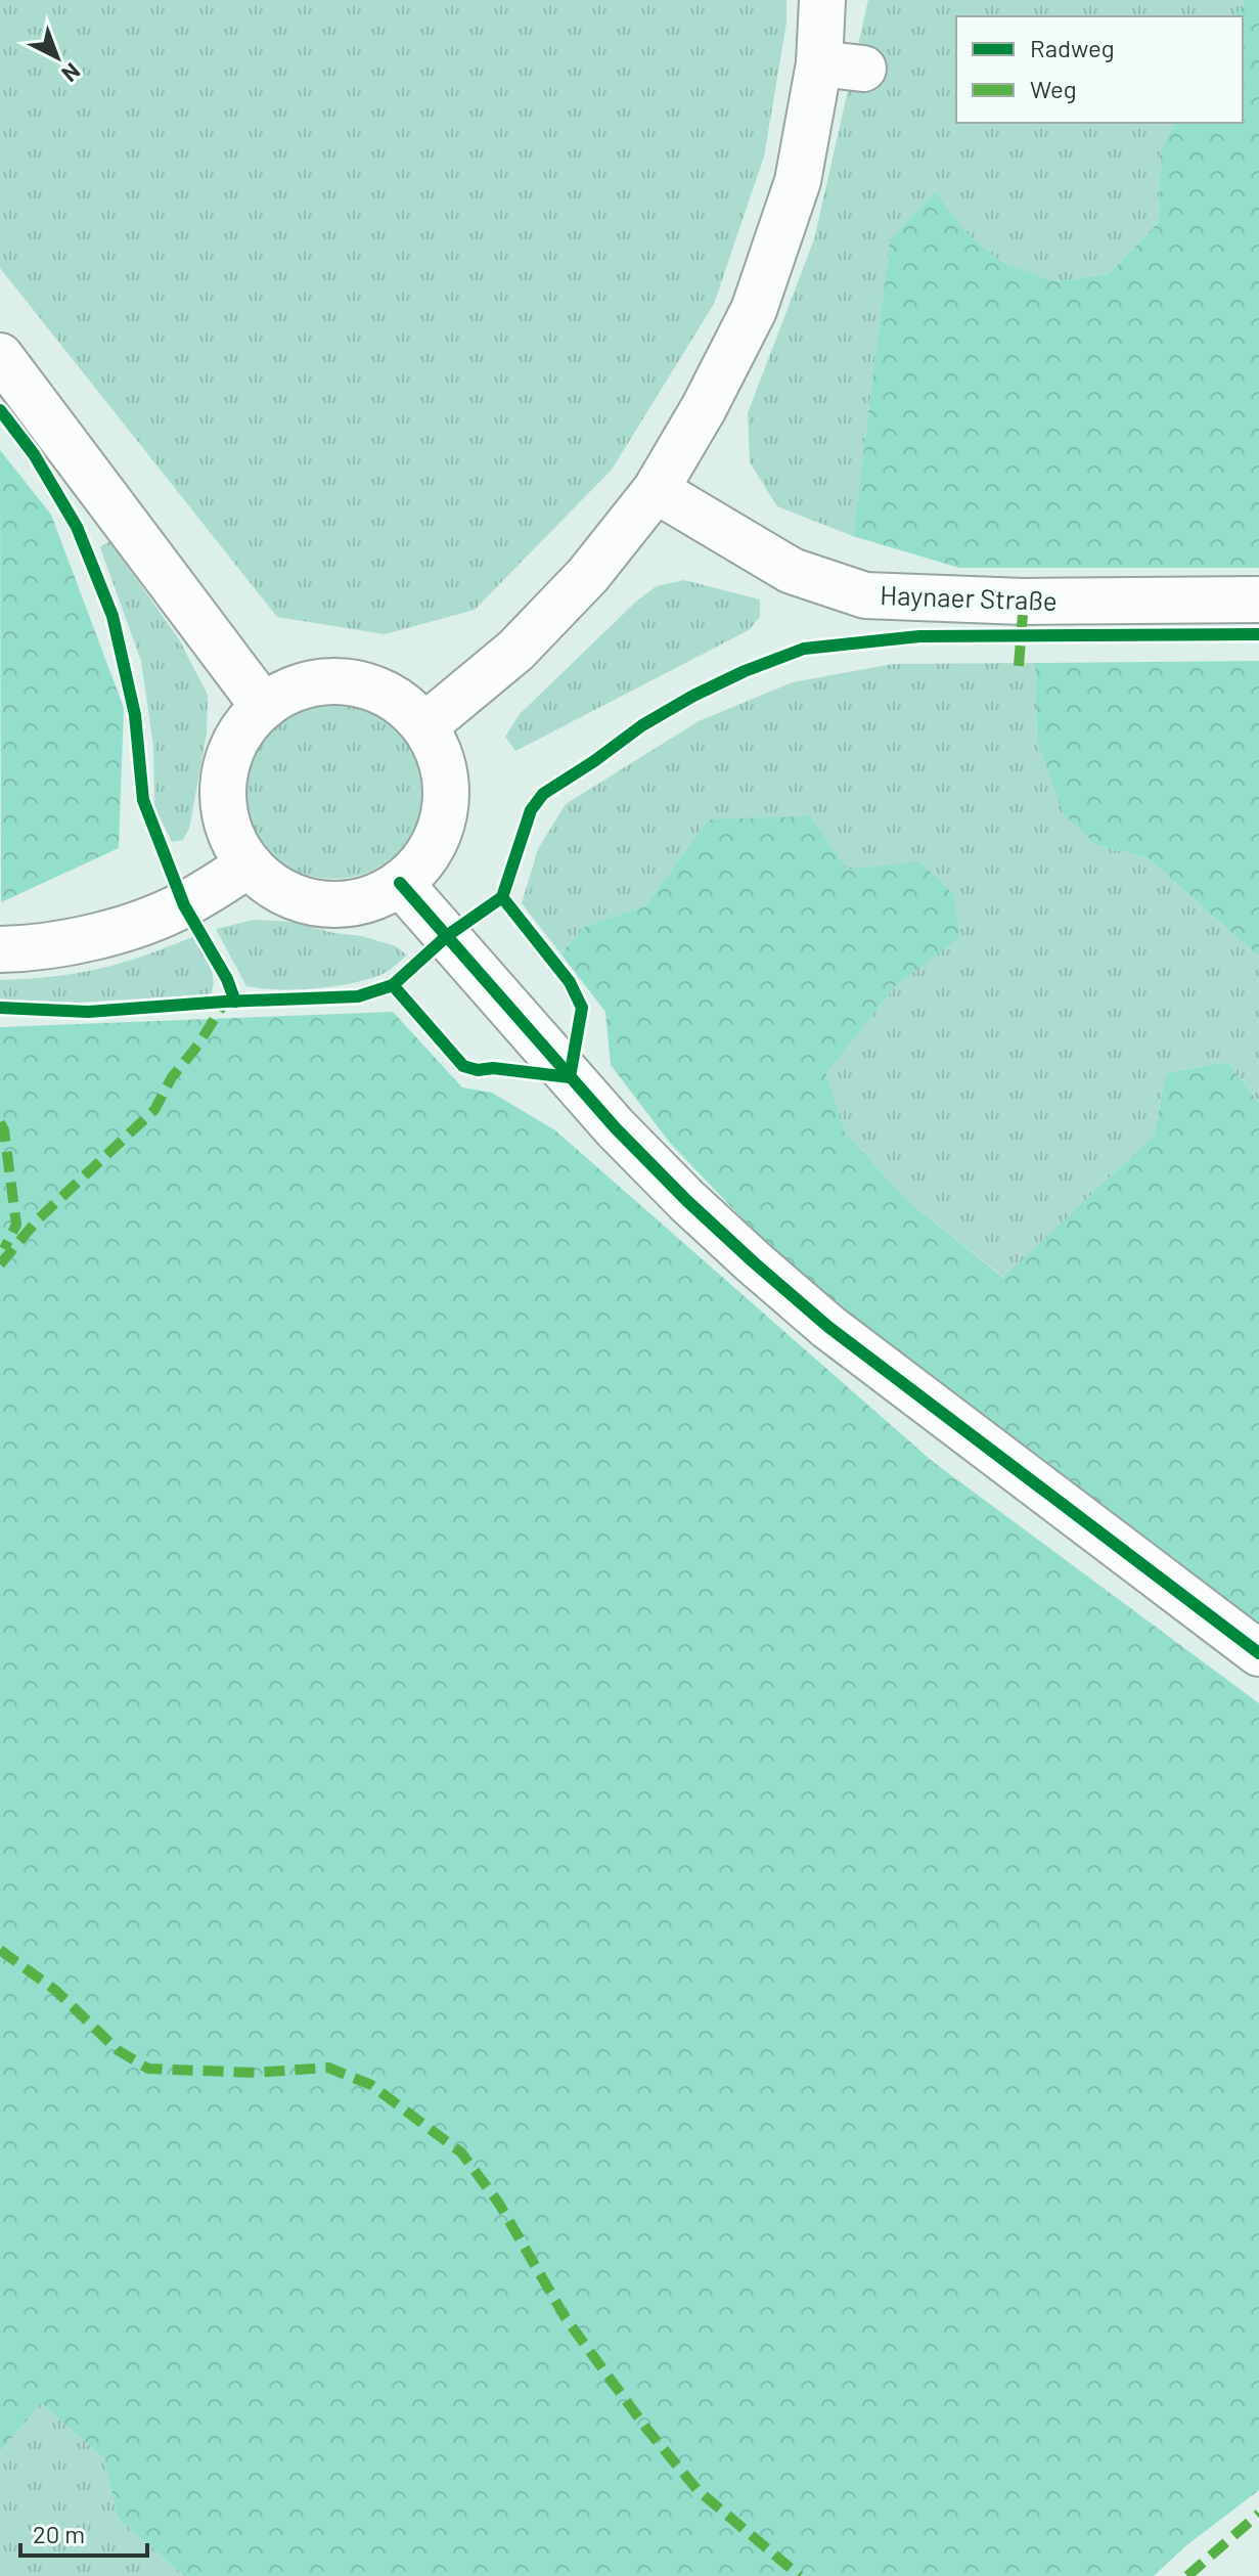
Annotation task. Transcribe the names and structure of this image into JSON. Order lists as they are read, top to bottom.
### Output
{
  "streets": {
    "street": ["Haynaer Straße"]
  },
  "legend": ["Radweg", "Weg"],
  "scale_bar": "20 m",
  "north": "bottom right"
}
